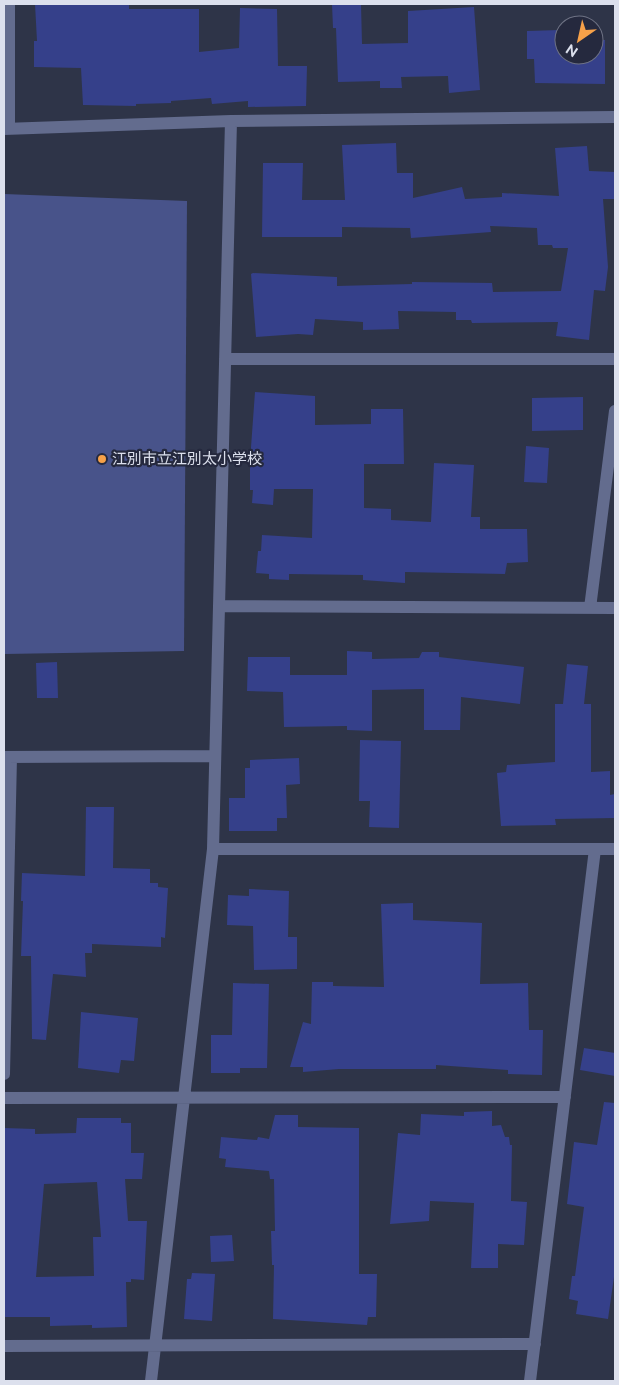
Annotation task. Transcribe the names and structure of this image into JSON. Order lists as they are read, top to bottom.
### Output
{
  "places": ["江別市立江別太小学校"],
  "north": "bottom left"
}
